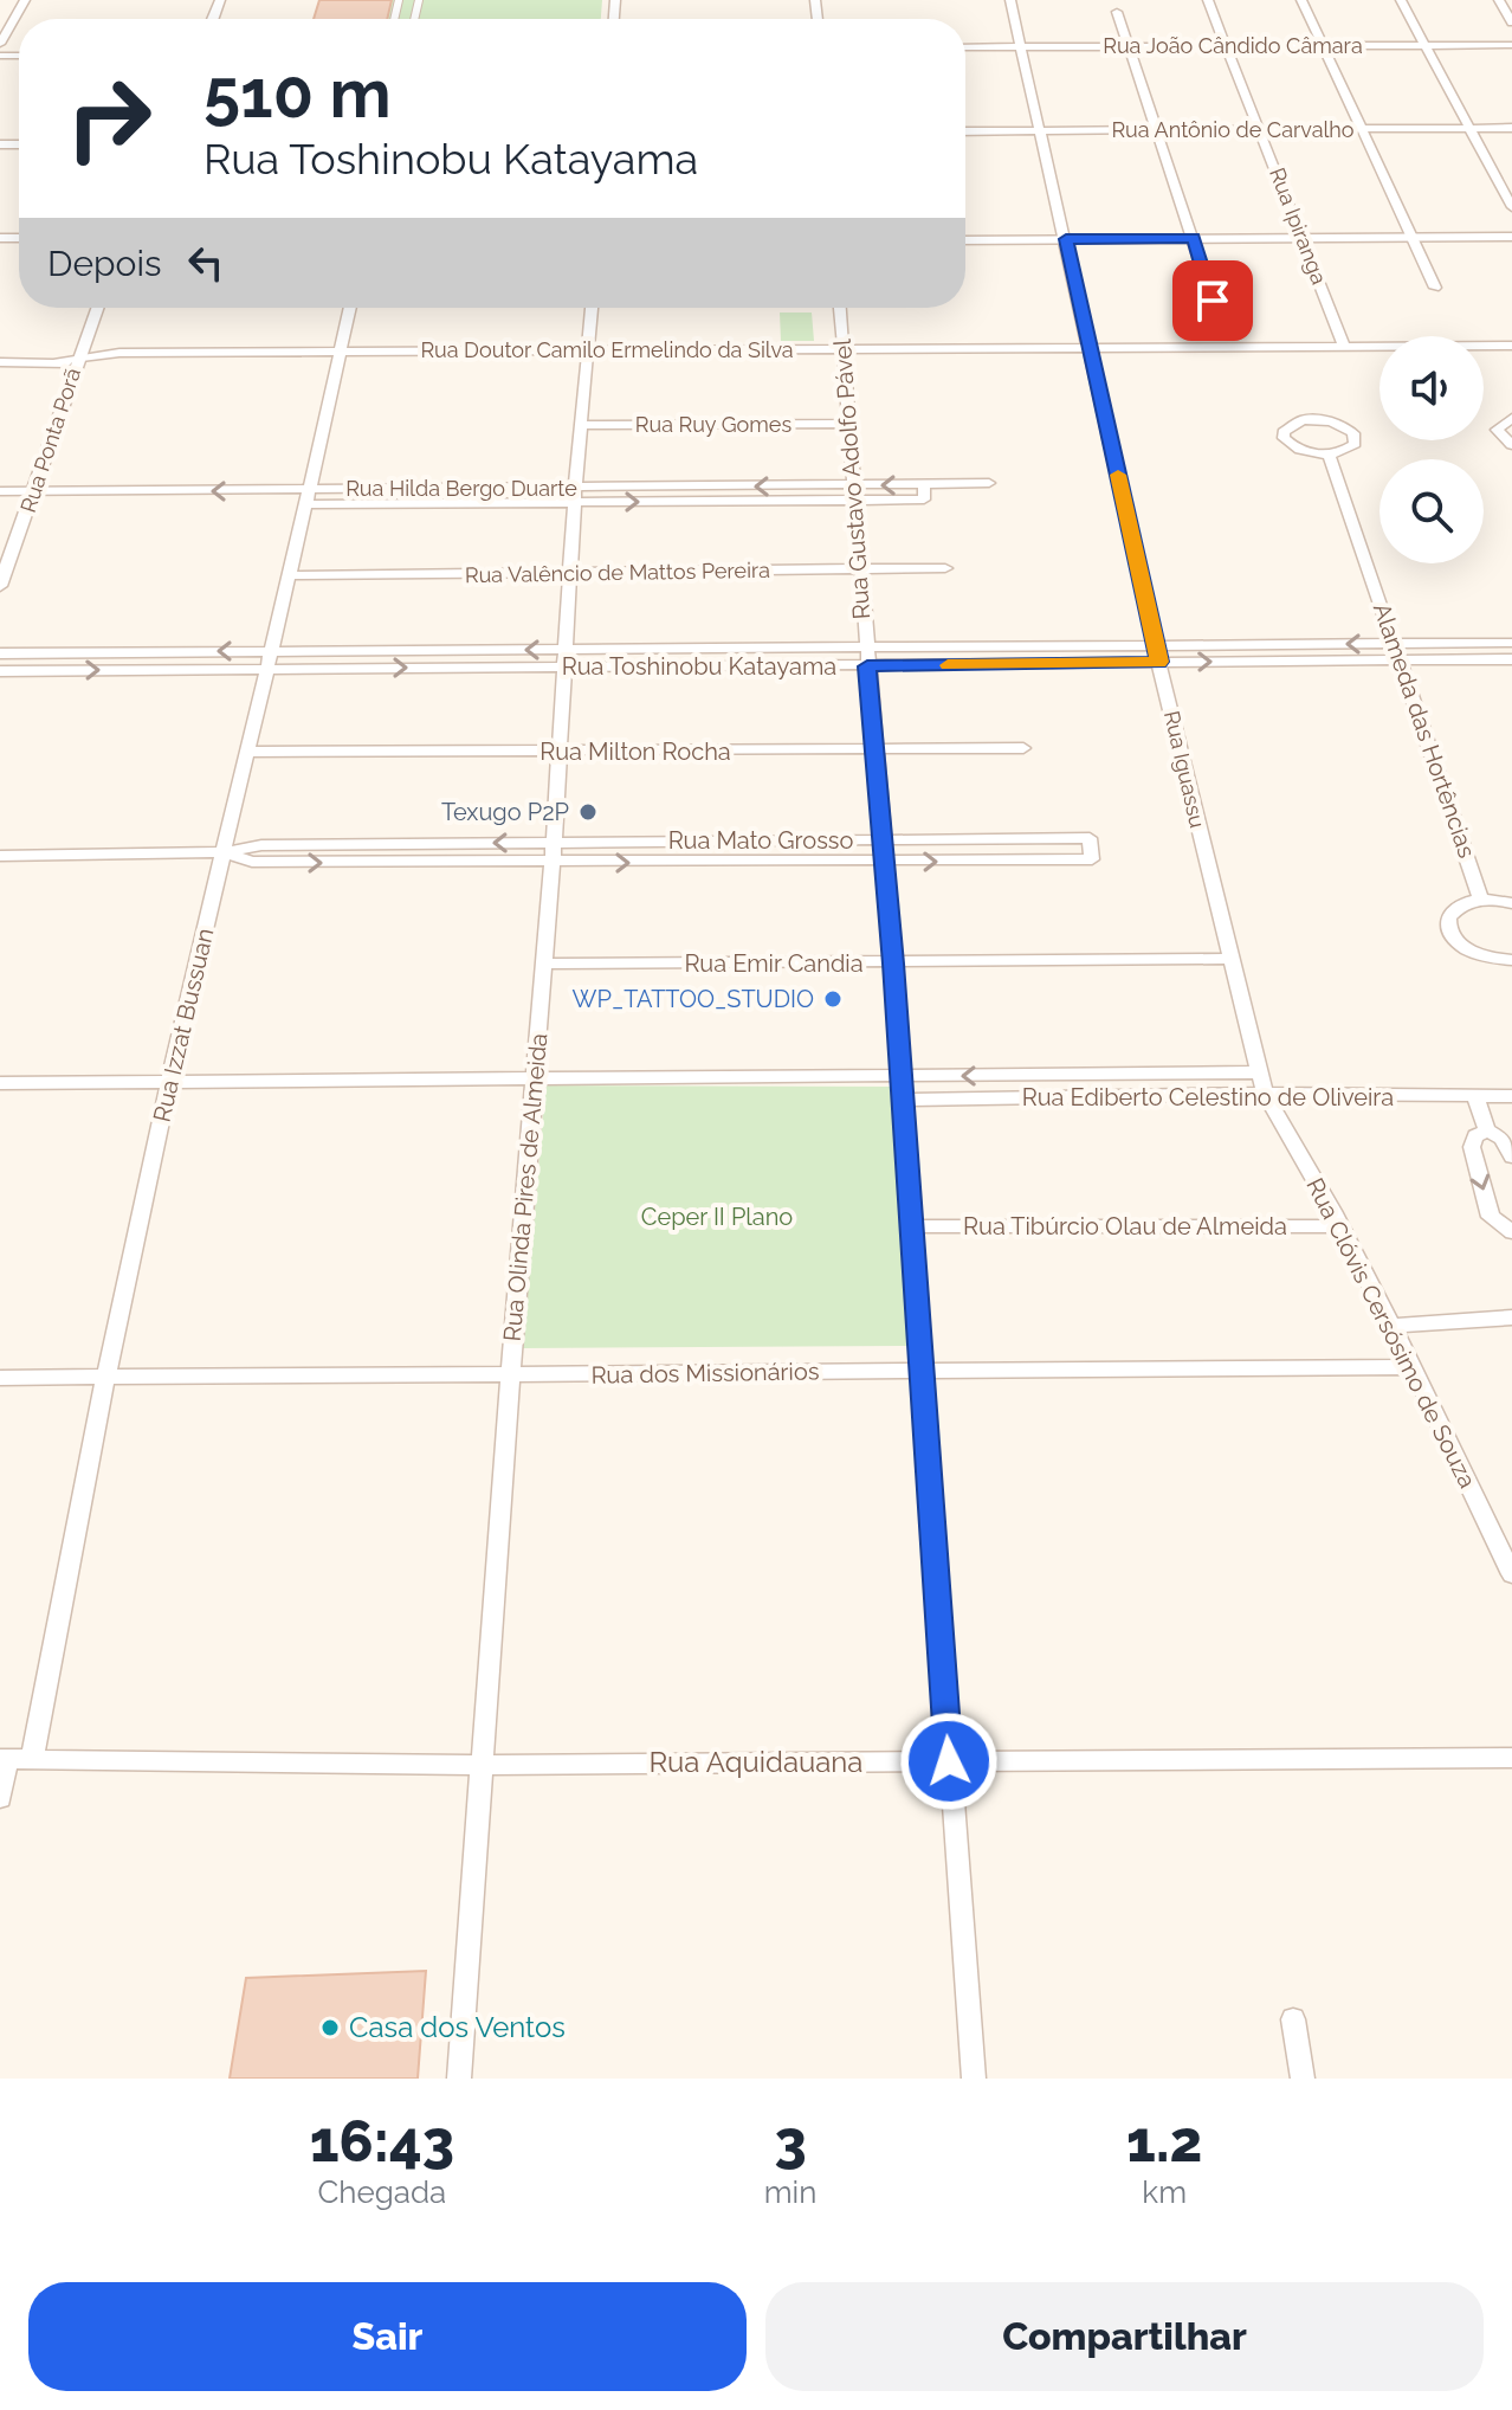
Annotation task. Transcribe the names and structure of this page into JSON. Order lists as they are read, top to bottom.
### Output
{
  "streets": {
    "street": [
      "Rua João Cândido Câmara",
      "Rua Antônio de Carvalho",
      "Rua Ipiranga",
      "Rua Doutor Camilo Ermelindo da Silva",
      "Rua Ruy Gomes",
      "Rua Ponta Porã",
      "Rua Gustavo Adolfo Pável",
      "Rua Hilda Bergo Duarte",
      "Rua Valêncio de Mattos Pereira",
      "Rua Toshinobu Katayama",
      "Alameda das Hortências",
      "Rua Milton Rocha",
      "Rua Iguassu",
      "Rua Mato Grosso",
      "Rua Emir Candia",
      "Rua Izzat Bussuan",
      "Rua Ediberto Celestino de Oliveira",
      "Rua Olinda Pires de Almeida",
      "Rua Tibúrcio Olau de Almeida",
      "Rua Clóvis Cersósimo de Souza",
      "Rua dos Missionários",
      "Rua Aquidauana"
    ]
  },
  "crossings": [
    ["Rua João Cândido Câmara", "Rua Ipiranga"],
    ["Rua João Cândido Câmara", "Rua Iguassu"],
    ["Rua Antônio de Carvalho", "Rua Ipiranga"],
    ["Rua Antônio de Carvalho", "Rua Iguassu"],
    ["Rua Doutor Camilo Ermelindo da Silva", "Rua Ponta Porã"],
    ["Rua Doutor Camilo Ermelindo da Silva", "Rua Gustavo Adolfo Pável"],
    ["Rua Doutor Camilo Ermelindo da Silva", "Rua Izzat Bussuan"],
    ["Rua Doutor Camilo Ermelindo da Silva", "Rua Olinda Pires de Almeida"],
    ["Rua Ruy Gomes", "Rua Gustavo Adolfo Pável"],
    ["Rua Ruy Gomes", "Rua Olinda Pires de Almeida"],
    ["Rua Ponta Porã", "Rua Hilda Bergo Duarte"],
    ["Rua Gustavo Adolfo Pável", "Rua Hilda Bergo Duarte"],
    ["Rua Gustavo Adolfo Pável", "Rua Valêncio de Mattos Pereira"],
    ["Rua Gustavo Adolfo Pável", "Rua Toshinobu Katayama"],
    ["Rua Gustavo Adolfo Pável", "Rua Milton Rocha"],
    ["Rua Gustavo Adolfo Pável", "Rua Mato Grosso"],
    ["Rua Gustavo Adolfo Pável", "Rua Emir Candia"],
    ["Rua Gustavo Adolfo Pável", "Rua Ediberto Celestino de Oliveira"],
    ["Rua Gustavo Adolfo Pável", "Rua Tibúrcio Olau de Almeida"],
    ["Rua Gustavo Adolfo Pável", "Rua dos Missionários"],
    ["Rua Gustavo Adolfo Pável", "Rua Aquidauana"],
    ["Rua Hilda Bergo Duarte", "Rua Izzat Bussuan"],
    ["Rua Hilda Bergo Duarte", "Rua Olinda Pires de Almeida"],
    ["Rua Valêncio de Mattos Pereira", "Rua Izzat Bussuan"],
    ["Rua Valêncio de Mattos Pereira", "Rua Olinda Pires de Almeida"],
    ["Rua Toshinobu Katayama", "Alameda das Hortências"],
    ["Rua Toshinobu Katayama", "Rua Iguassu"],
    ["Rua Toshinobu Katayama", "Rua Izzat Bussuan"],
    ["Rua Toshinobu Katayama", "Rua Olinda Pires de Almeida"],
    ["Rua Milton Rocha", "Rua Izzat Bussuan"],
    ["Rua Milton Rocha", "Rua Olinda Pires de Almeida"],
    ["Rua Iguassu", "Rua Emir Candia"],
    ["Rua Iguassu", "Rua Ediberto Celestino de Oliveira"],
    ["Rua Iguassu", "Rua Clóvis Cersósimo de Souza"],
    ["Rua Mato Grosso", "Rua Izzat Bussuan"],
    ["Rua Mato Grosso", "Rua Olinda Pires de Almeida"],
    ["Rua Emir Candia", "Rua Olinda Pires de Almeida"],
    ["Rua Izzat Bussuan", "Rua Ediberto Celestino de Oliveira"],
    ["Rua Izzat Bussuan", "Rua dos Missionários"],
    ["Rua Izzat Bussuan", "Rua Aquidauana"],
    ["Rua Ediberto Celestino de Oliveira", "Rua Olinda Pires de Almeida"],
    ["Rua Ediberto Celestino de Oliveira", "Rua Clóvis Cersósimo de Souza"],
    ["Rua Olinda Pires de Almeida", "Rua dos Missionários"],
    ["Rua Olinda Pires de Almeida", "Rua Aquidauana"],
    ["Rua Tibúrcio Olau de Almeida", "Rua Clóvis Cersósimo de Souza"],
    ["Rua Clóvis Cersósimo de Souza", "Rua dos Missionários"]
  ],
  "parks": ["Ceper II Plano"],
  "places": ["Texugo P2P", "WP_TATTOO_STUDIO", "Casa dos Ventos"],
  "page": {
    "turn": ["510 m", "Rua Toshinobu Katayama"],
    "then": "Depois",
    "eta": [
      "16:43",
      "Chegada",
      "3",
      "min",
      "1.2",
      "km"
    ],
    "buttons": ["Sair", "Compartilhar"]
  }
}
